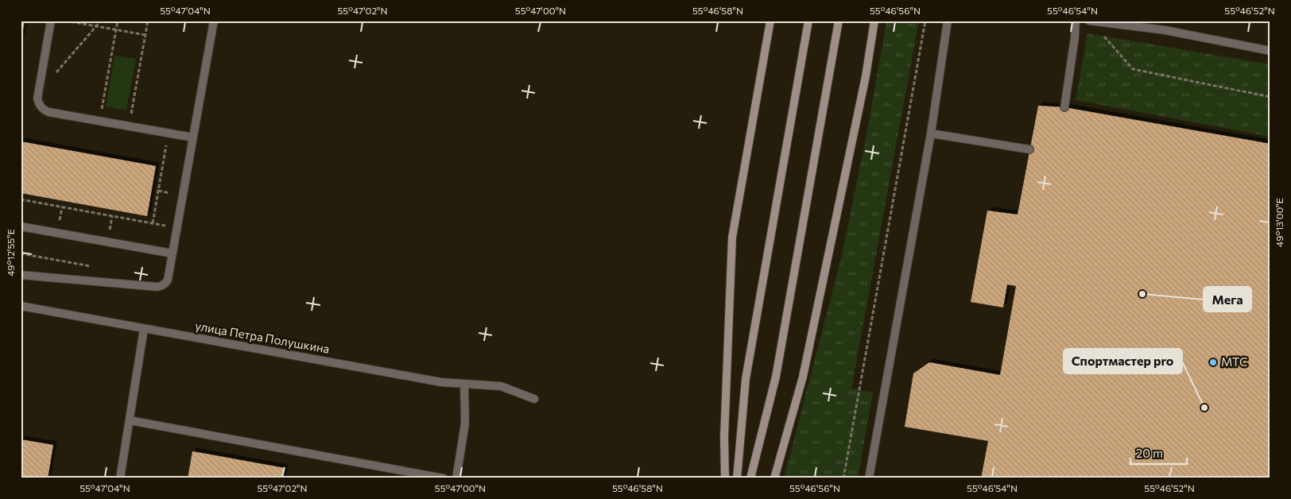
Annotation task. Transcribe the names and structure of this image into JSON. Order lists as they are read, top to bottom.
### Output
{
  "streets": {
    "street": ["улица Петра Полушкина"]
  },
  "places": ["Мега", "МТС", "Спортмастер pro"],
  "scale_bar": "20 m",
  "coordinates": [
    "55°47'04\"N",
    "55°47'02\"N",
    "55°47'00\"N",
    "55°46'58\"N",
    "55°46'56\"N",
    "55°46'54\"N",
    "55°46'52\"N",
    "49°13'00\"E",
    "49°12'55\"E"
  ]
}
